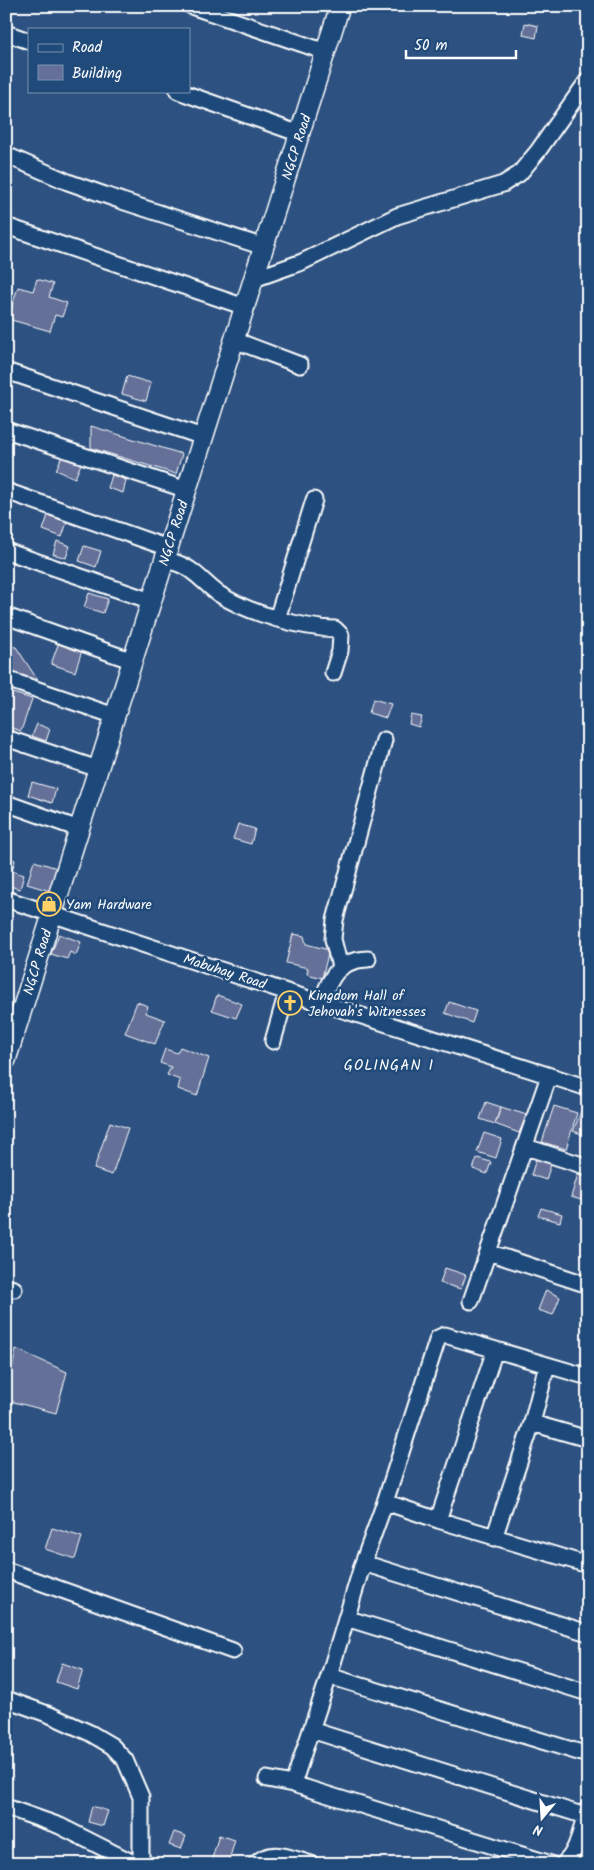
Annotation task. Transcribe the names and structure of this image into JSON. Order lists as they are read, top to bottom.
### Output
{
  "streets": {
    "main road": ["NGCP Road"],
    "street": ["Mabuhay Road"]
  },
  "crossings": [
    ["NGCP Road", "Mabuhay Road"]
  ],
  "districts": ["GOLINGAN I"],
  "places": {
    "shop": ["Yam Hardware"],
    "church": ["Kingdom Hall of Jehovah's Witnesses"]
  },
  "legend": ["Road", "Building"],
  "scale_bar": "50 m",
  "north": "bottom"
}
